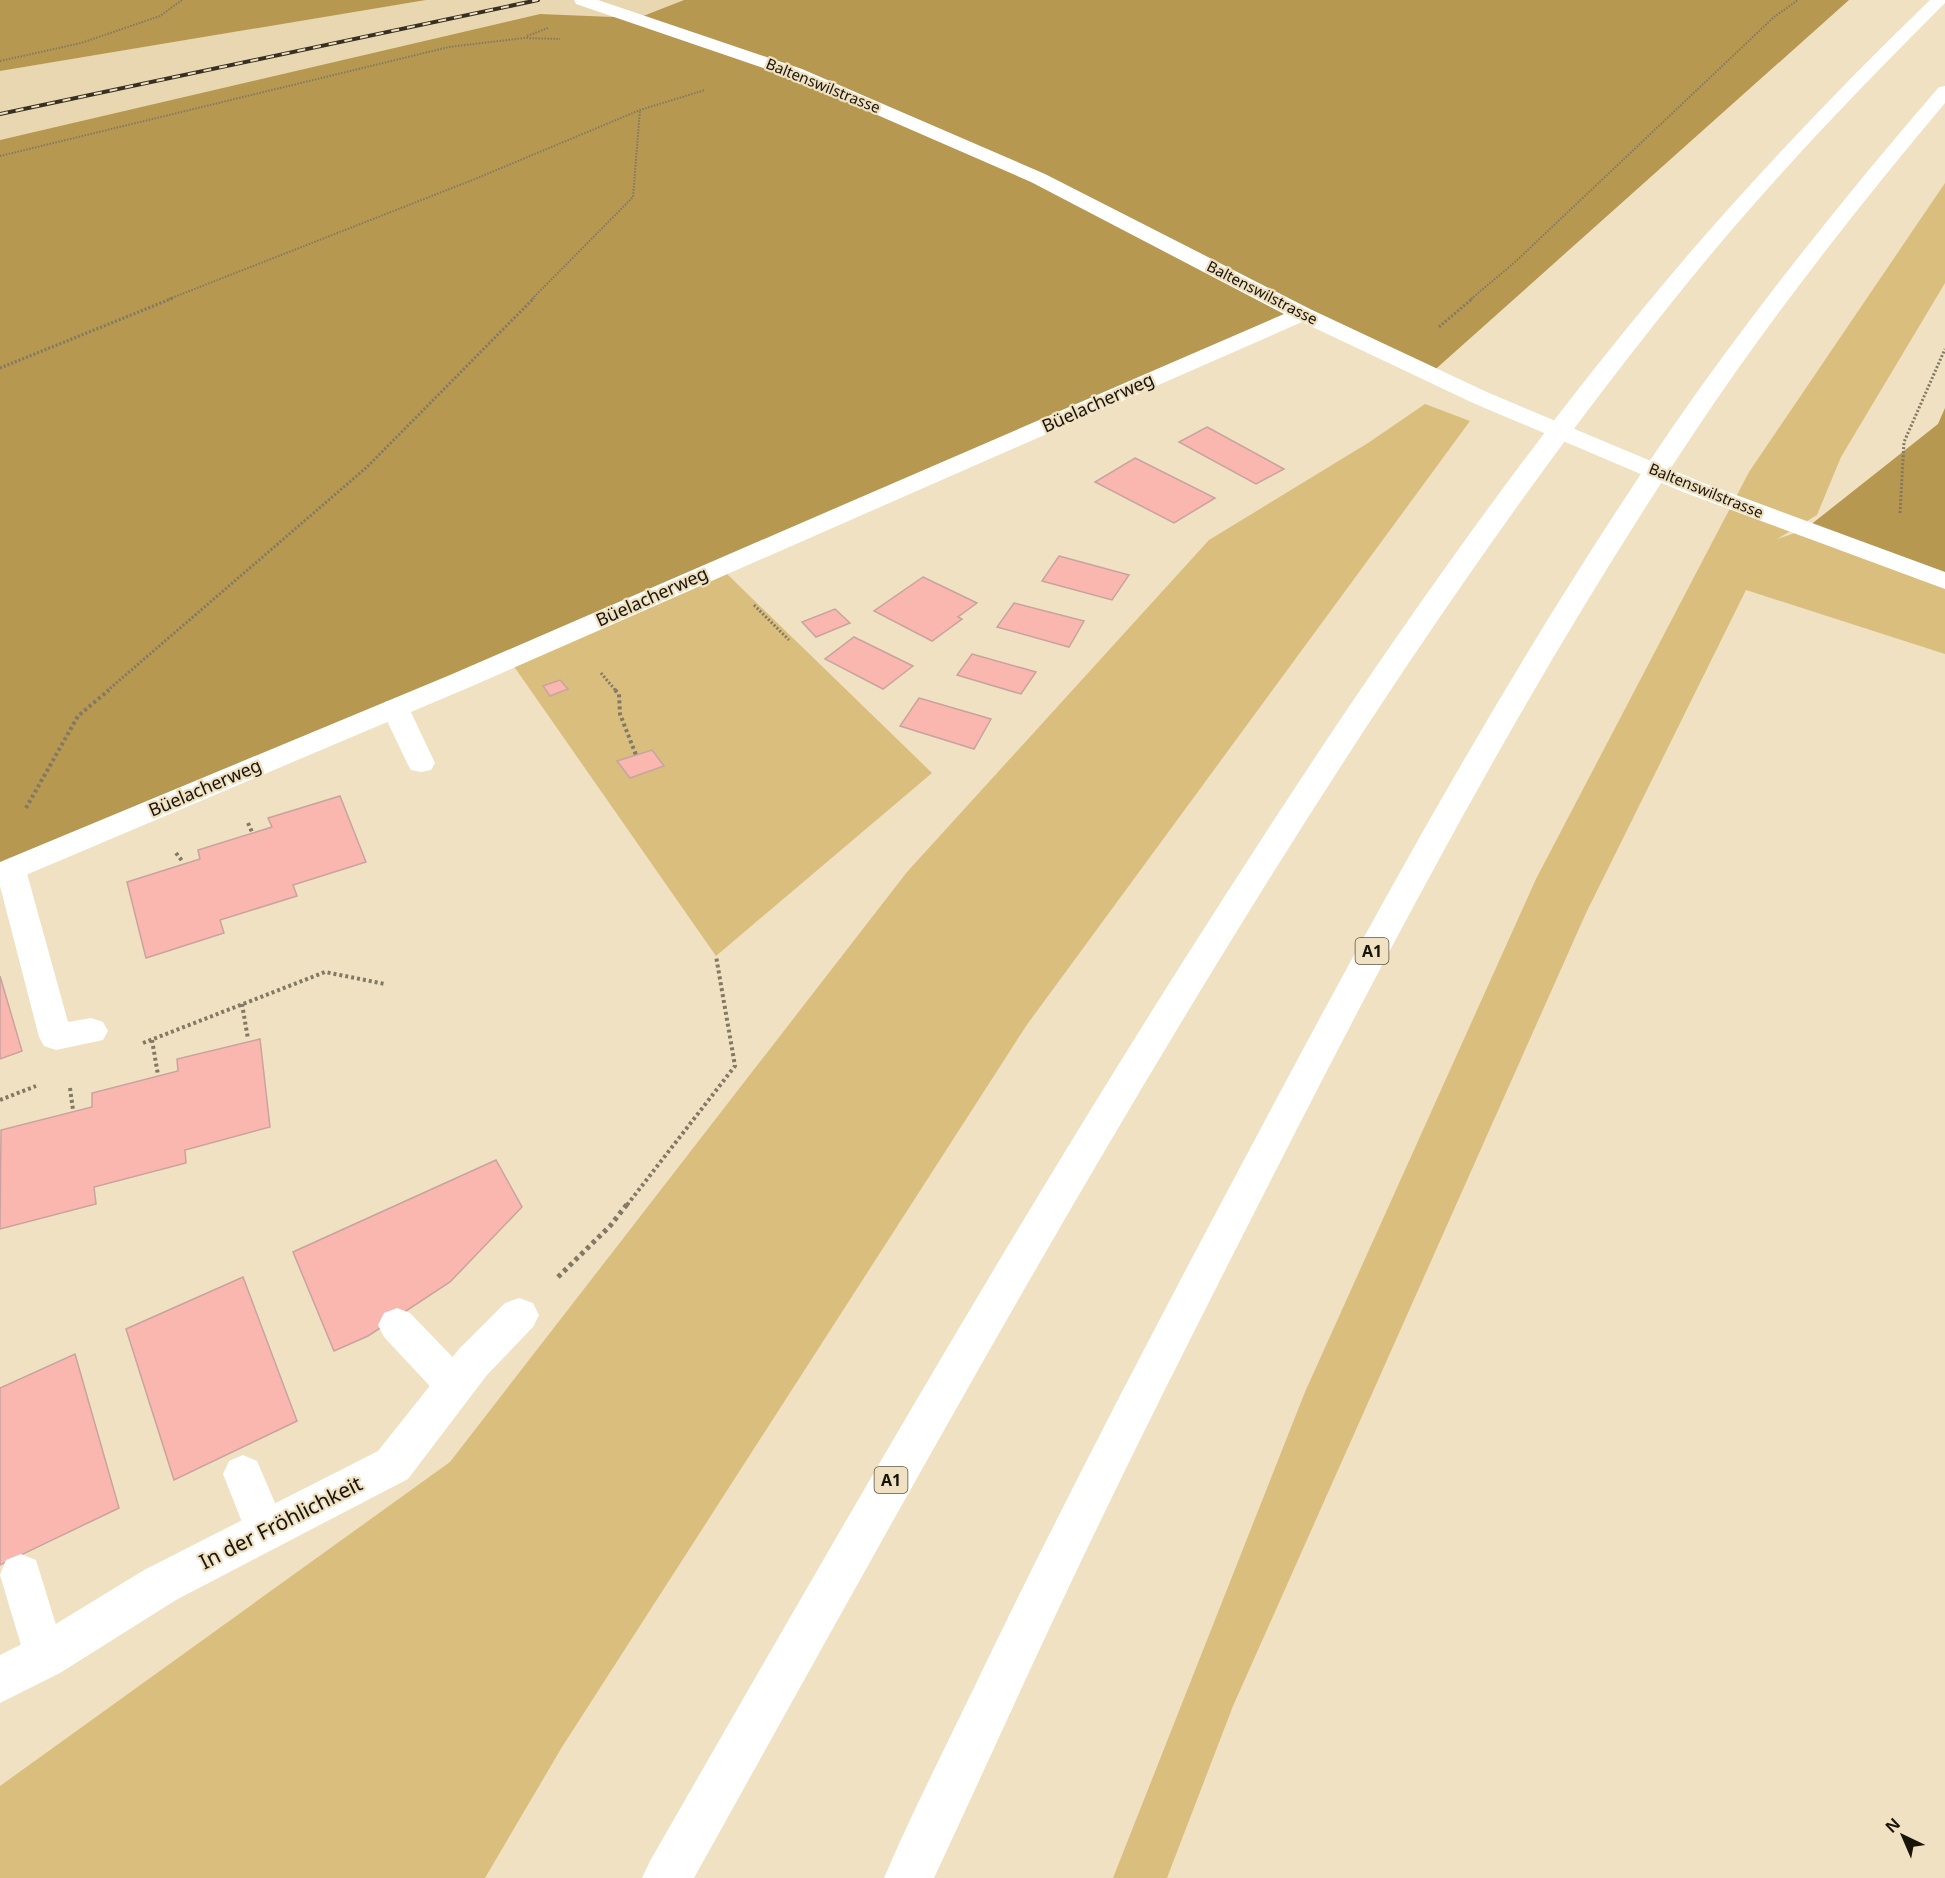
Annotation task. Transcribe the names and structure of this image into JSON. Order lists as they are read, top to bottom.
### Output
{
  "streets": {
    "main road": [
      "Baltenswilstrasse",
      "Büelacherweg",
      "A1",
      "In der Fröhlichkeit"
    ]
  },
  "crossings": [
    ["Baltenswilstrasse", "Büelacherweg"]
  ],
  "north": "top left"
}
